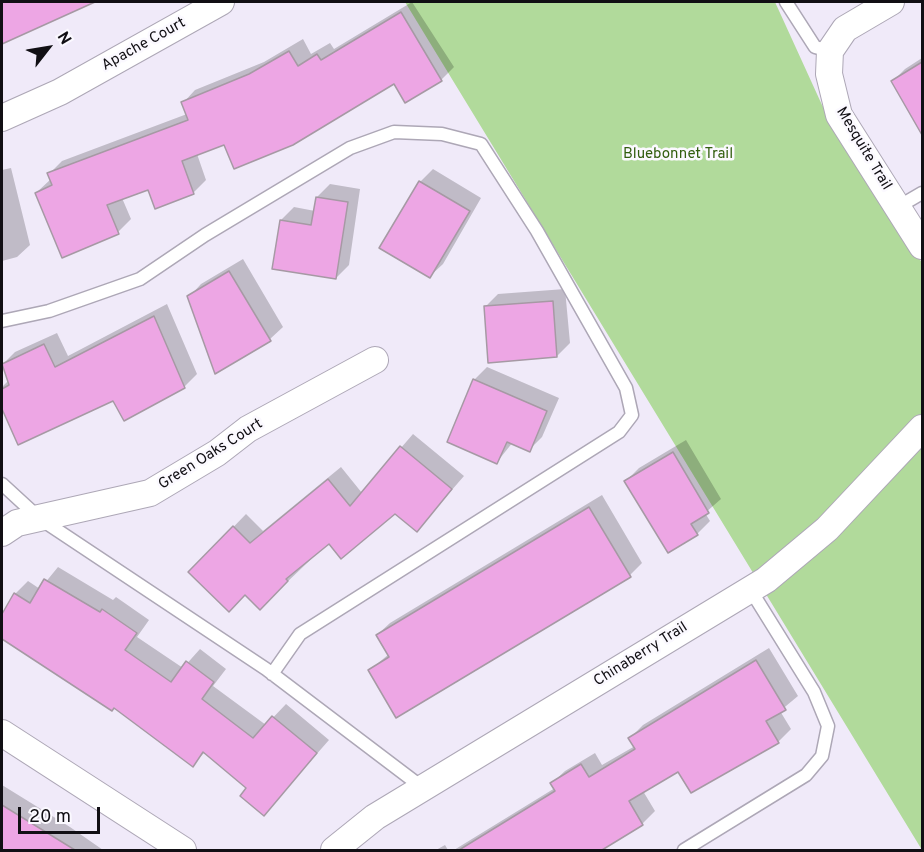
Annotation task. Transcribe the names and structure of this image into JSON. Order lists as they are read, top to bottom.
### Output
{
  "streets": {
    "street": [
      "Apache Court",
      "Mesquite Trail",
      "Green Oaks Court",
      "Chinaberry Trail"
    ]
  },
  "parks": ["Bluebonnet Trail"],
  "scale_bar": "20 m",
  "north": "top right"
}
